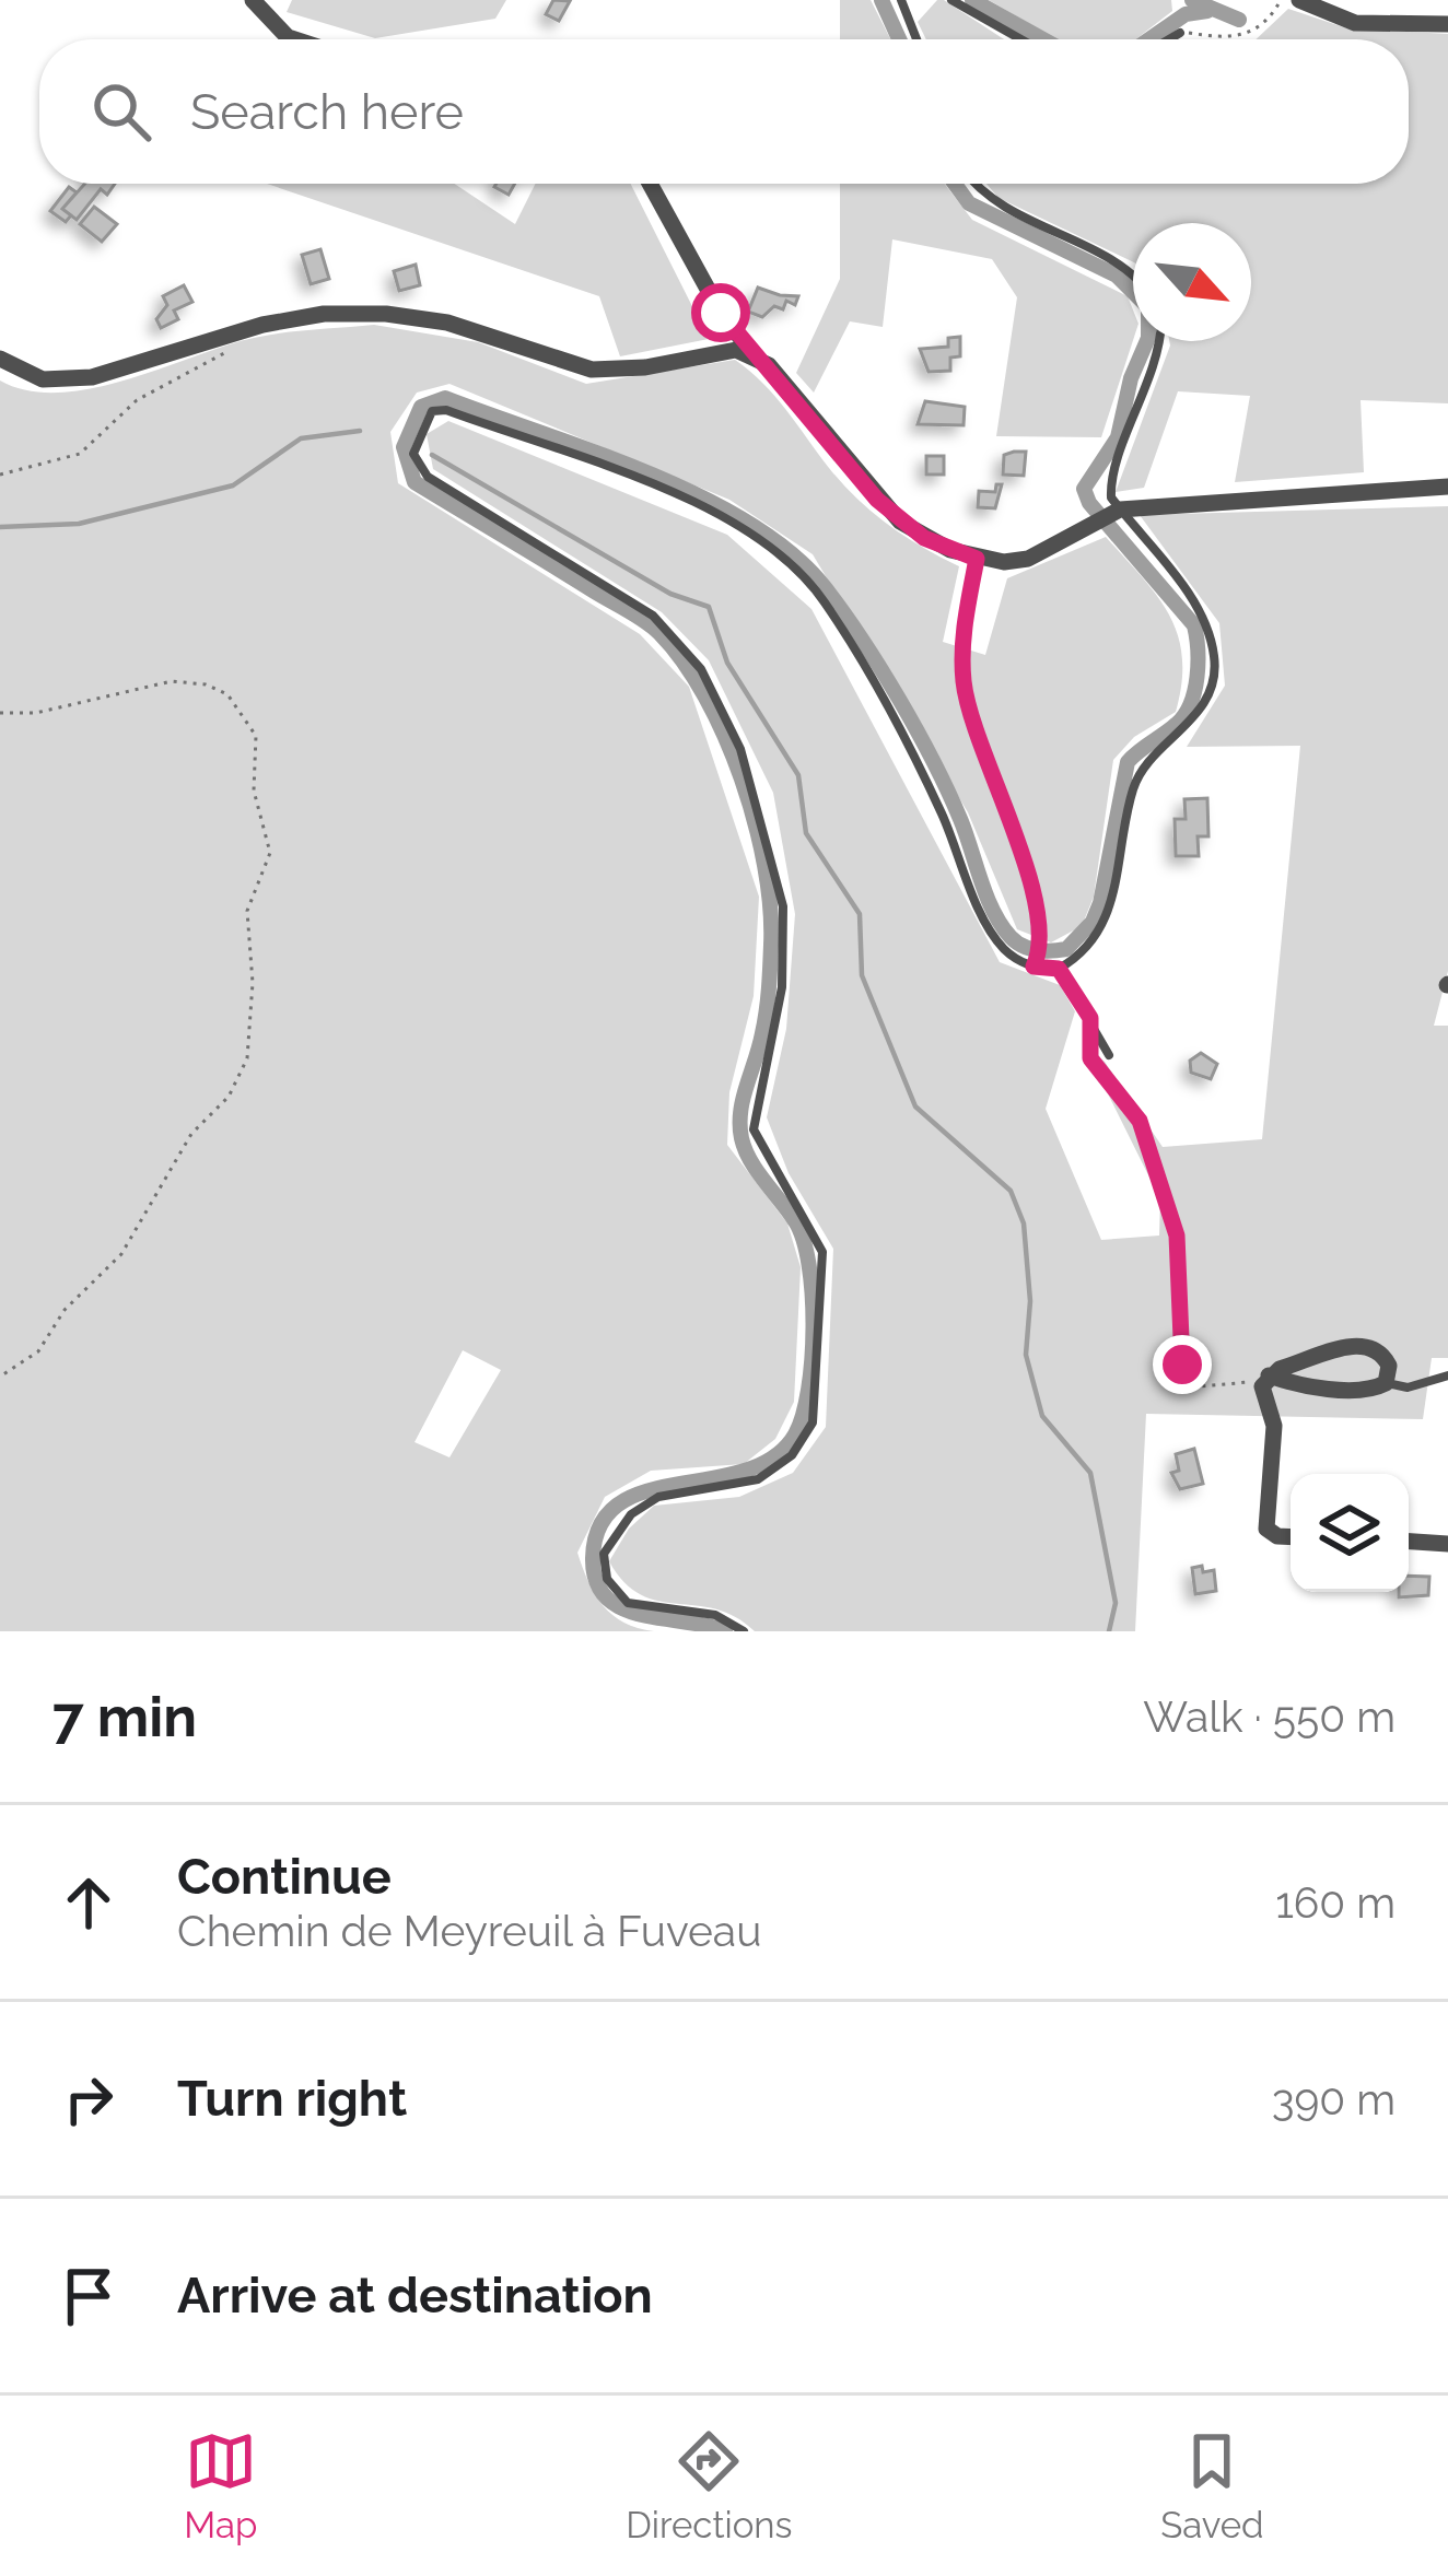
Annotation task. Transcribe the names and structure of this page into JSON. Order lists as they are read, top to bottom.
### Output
{
  "north": "bottom right",
  "page": {
    "search": "Search here",
    "heading": ["7 min", "Walk · 550 m"],
    "list": [
      ["Continue", "Chemin de Meyreuil à Fuveau", "160 m"],
      ["Turn right", "390 m"],
      "Arrive at destination"
    ],
    "nav": ["Map", "Directions", "Saved"]
  }
}
